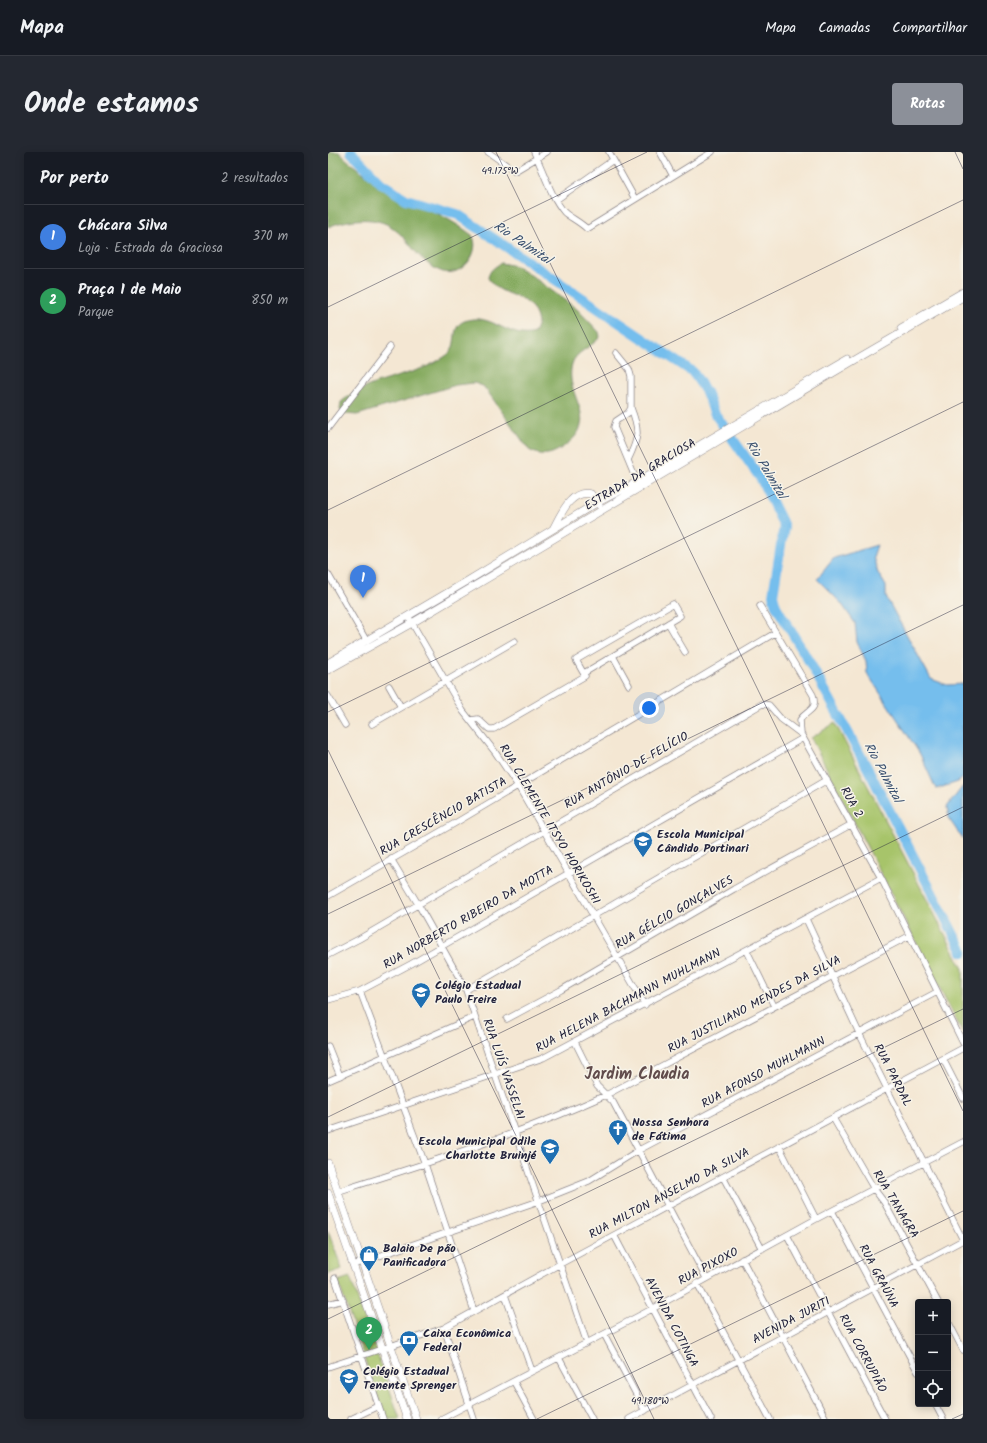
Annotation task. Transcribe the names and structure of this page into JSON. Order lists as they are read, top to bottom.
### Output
{
  "streets": {
    "main road": ["ESTRADA DA GRACIOSA"],
    "street": [
      "RUA ANTÔNIO DE FELÍCIO",
      "RUA 2",
      "RUA CRESCÊNCIO BATISTA",
      "RUA CLEMENTE ITSYO HORIKOSHI",
      "RUA GÉLCIO GONÇALVES",
      "RUA NORBERTO RIBEIRO DA MOTTA",
      "RUA HELENA BACHMANN MUHLMANN",
      "RUA JUSTILIANO MENDES DA SILVA",
      "RUA LUÍS VASSELAI",
      "RUA AFONSO MUHLMANN",
      "RUA PARDAL",
      "RUA MILTON ANSELMO DA SILVA",
      "RUA TANAGRA",
      "RUA PIXOXO",
      "RUA GRAÚNA",
      "AVENIDA JURITI",
      "AVENIDA COTINGA",
      "RUA CORRUPIÃO"
    ]
  },
  "crossings": [
    ["ESTRADA DA GRACIOSA", "RUA CLEMENTE ITSYO HORIKOSHI"],
    ["RUA ANTÔNIO DE FELÍCIO", "RUA 2"],
    ["RUA ANTÔNIO DE FELÍCIO", "RUA CLEMENTE ITSYO HORIKOSHI"],
    ["RUA ANTÔNIO DE FELÍCIO", "RUA NORBERTO RIBEIRO DA MOTTA"],
    ["RUA ANTÔNIO DE FELÍCIO", "RUA LUÍS VASSELAI"],
    ["RUA 2", "RUA GÉLCIO GONÇALVES"],
    ["RUA 2", "RUA NORBERTO RIBEIRO DA MOTTA"],
    ["RUA 2", "RUA HELENA BACHMANN MUHLMANN"],
    ["RUA 2", "RUA JUSTILIANO MENDES DA SILVA"],
    ["RUA 2", "RUA AFONSO MUHLMANN"],
    ["RUA CRESCÊNCIO BATISTA", "RUA CLEMENTE ITSYO HORIKOSHI"],
    ["RUA CRESCÊNCIO BATISTA", "RUA LUÍS VASSELAI"],
    ["RUA CLEMENTE ITSYO HORIKOSHI", "RUA GÉLCIO GONÇALVES"],
    ["RUA CLEMENTE ITSYO HORIKOSHI", "RUA NORBERTO RIBEIRO DA MOTTA"],
    ["RUA CLEMENTE ITSYO HORIKOSHI", "RUA HELENA BACHMANN MUHLMANN"],
    ["RUA NORBERTO RIBEIRO DA MOTTA", "RUA LUÍS VASSELAI"],
    ["RUA HELENA BACHMANN MUHLMANN", "RUA LUÍS VASSELAI"],
    ["RUA HELENA BACHMANN MUHLMANN", "RUA PARDAL"],
    ["RUA JUSTILIANO MENDES DA SILVA", "RUA LUÍS VASSELAI"],
    ["RUA JUSTILIANO MENDES DA SILVA", "RUA PARDAL"],
    ["RUA LUÍS VASSELAI", "RUA AFONSO MUHLMANN"],
    ["RUA LUÍS VASSELAI", "RUA MILTON ANSELMO DA SILVA"],
    ["RUA LUÍS VASSELAI", "RUA PIXOXO"],
    ["RUA AFONSO MUHLMANN", "RUA PARDAL"],
    ["RUA PARDAL", "RUA MILTON ANSELMO DA SILVA"],
    ["RUA PARDAL", "RUA PIXOXO"],
    ["RUA PARDAL", "AVENIDA JURITI"],
    ["RUA MILTON ANSELMO DA SILVA", "RUA TANAGRA"],
    ["RUA MILTON ANSELMO DA SILVA", "AVENIDA COTINGA"],
    ["RUA TANAGRA", "RUA PIXOXO"],
    ["RUA TANAGRA", "AVENIDA JURITI"],
    ["RUA PIXOXO", "RUA GRAÚNA"],
    ["RUA PIXOXO", "AVENIDA COTINGA"],
    ["RUA PIXOXO", "RUA CORRUPIÃO"],
    ["RUA GRAÚNA", "AVENIDA JURITI"],
    ["AVENIDA JURITI", "AVENIDA COTINGA"],
    ["AVENIDA JURITI", "RUA CORRUPIÃO"]
  ],
  "districts": ["Jardim Claudia"],
  "water": ["Rio Palmital"],
  "places": {
    "school or university": [
      "Escola Municipal Cândido Portinari",
      "Colégio Estadual Paulo Freire",
      "Escola Municipal Odile Charlotte Bruinjé",
      "Colégio Estadual Tenente Sprenger"
    ],
    "church": ["Nossa Senhora de Fátima"],
    "shop": ["Balaio De pão Panificadora"],
    "bank": ["Caixa Econômica Federal"]
  },
  "page": {
    "header": "Mapa",
    "nav": ["Mapa", "Camadas", "Compartilhar"],
    "title": "Onde estamos",
    "buttons": "Rotas",
    "heading": ["Por perto", "2 resultados"],
    "list": [
      {
        "mark": "1",
        "name": "Chácara Silva",
        "note": "Loja · Estrada da Graciosa",
        "value": "370 m"
      },
      {
        "mark": "2",
        "name": "Praça 1 de Maio",
        "note": "Parque",
        "value": "850 m"
      }
    ],
    "pins": ["1", "2"],
    "map_buttons": ["+", "−"]
  },
  "coordinates": ["49.175°W", "49.180°W"]
}
